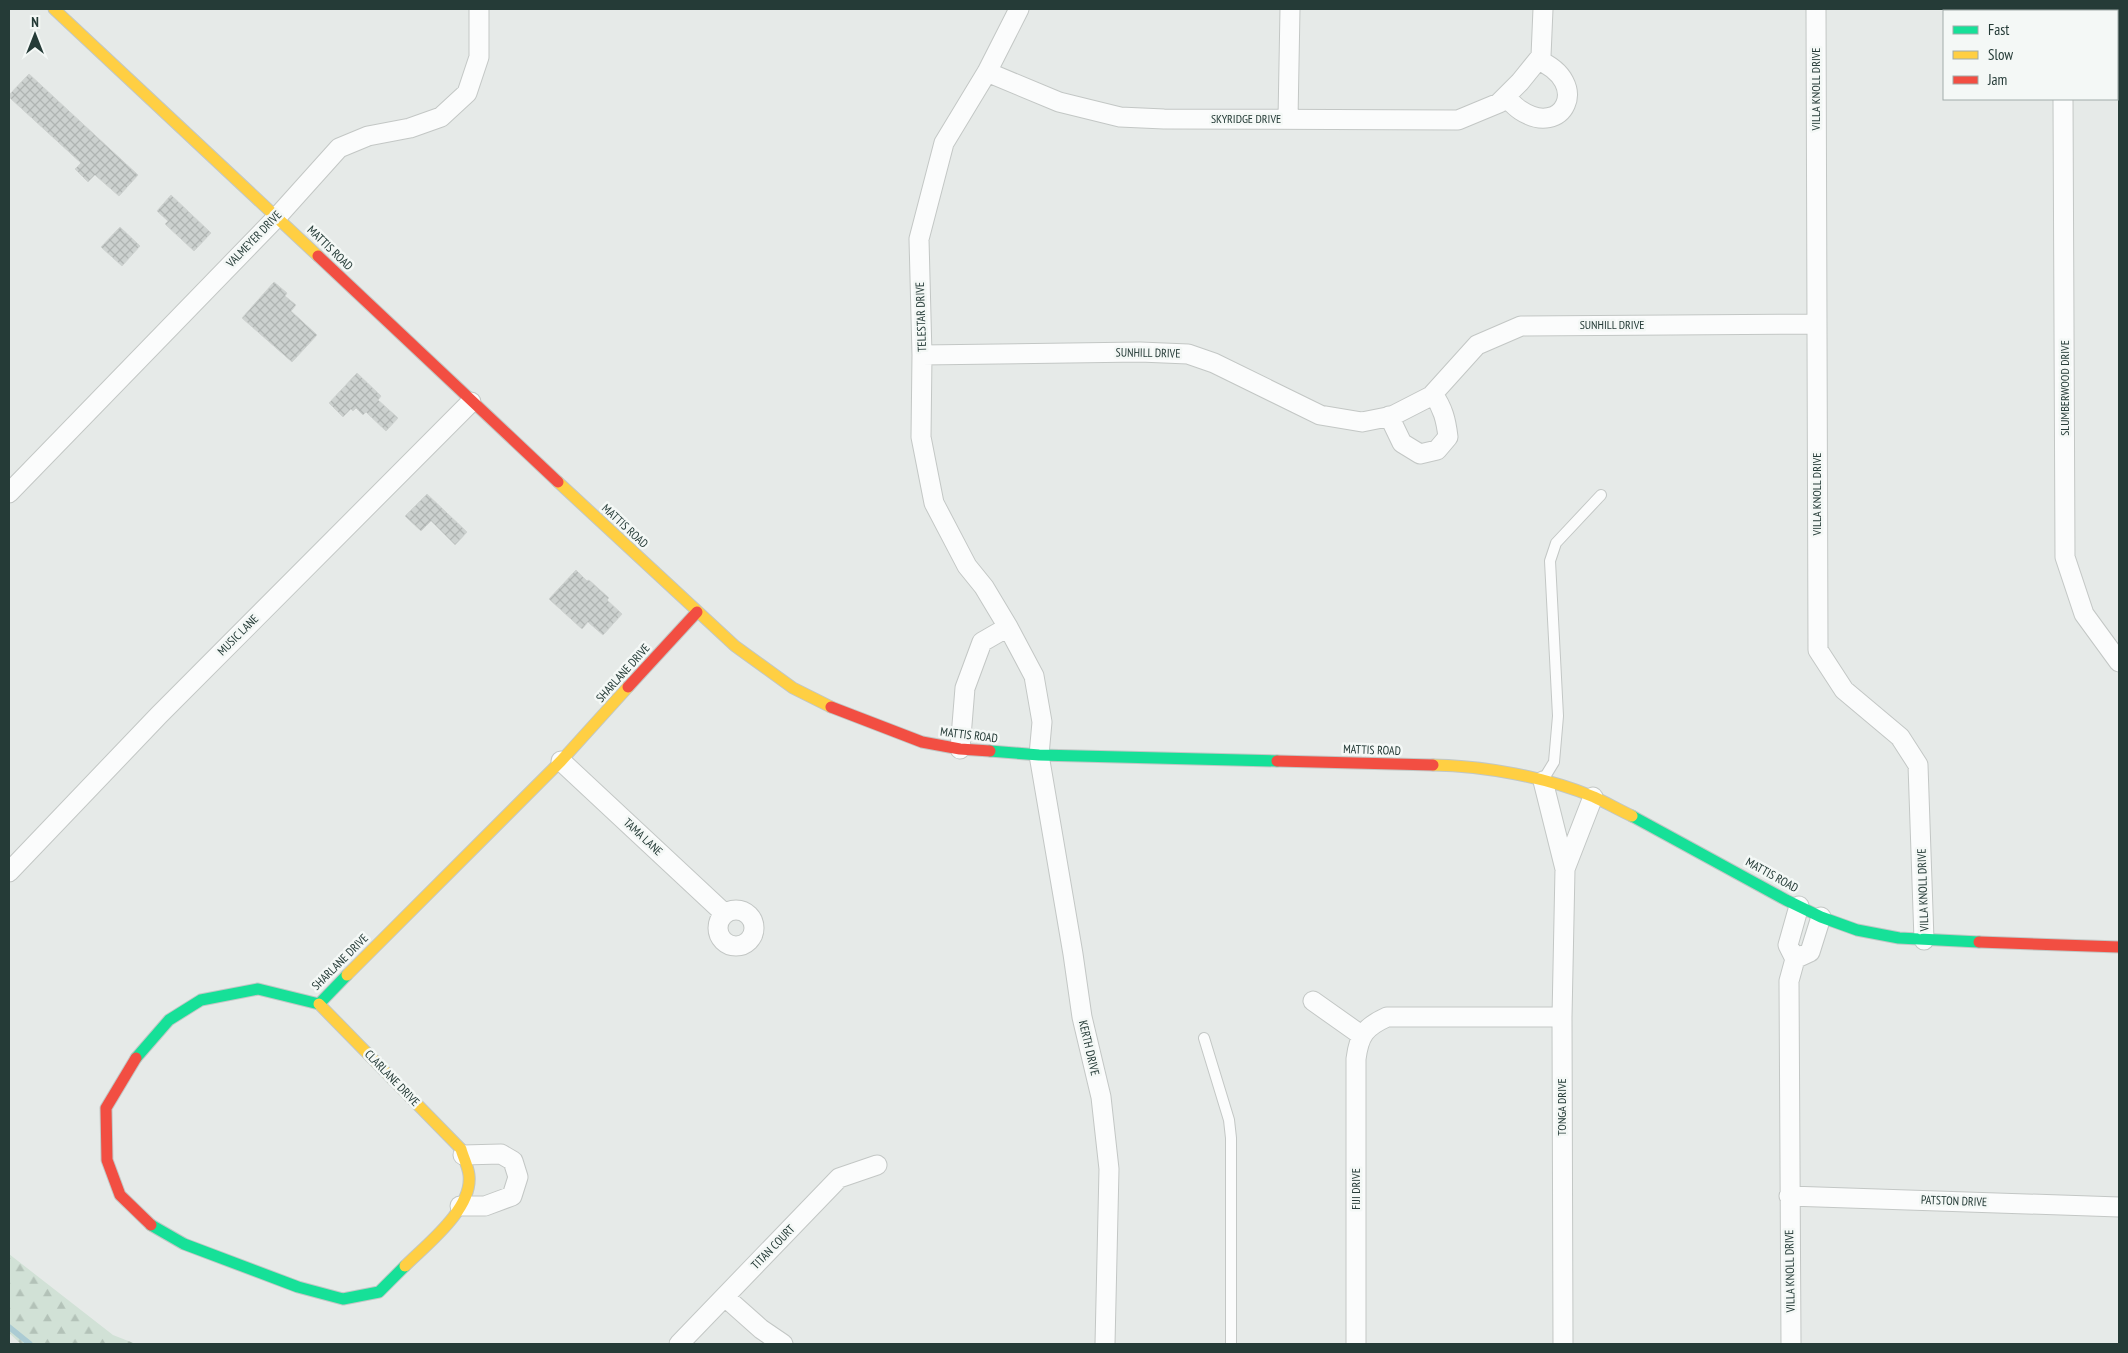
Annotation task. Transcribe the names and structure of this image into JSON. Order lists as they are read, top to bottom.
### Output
{
  "streets": {
    "main road": ["MATTIS ROAD", "SHARLANE DRIVE", "CLARLANE DRIVE"],
    "street": [
      "VILLA KNOLL DRIVE",
      "SKYRIDGE DRIVE",
      "VALMEYER DRIVE",
      "TELESTAR DRIVE",
      "SUNHILL DRIVE",
      "SLUMBERWOOD DRIVE",
      "MUSIC LANE",
      "TAMA LANE",
      "KERTH DRIVE",
      "TONGA DRIVE",
      "FIJI DRIVE",
      "PATSTON DRIVE",
      "TITAN COURT"
    ]
  },
  "crossings": [
    ["VILLA KNOLL DRIVE", "MATTIS ROAD"],
    ["VILLA KNOLL DRIVE", "SUNHILL DRIVE"],
    ["VILLA KNOLL DRIVE", "PATSTON DRIVE"],
    ["SKYRIDGE DRIVE", "TELESTAR DRIVE"],
    ["VALMEYER DRIVE", "MATTIS ROAD"],
    ["MATTIS ROAD", "TELESTAR DRIVE"],
    ["MATTIS ROAD", "MUSIC LANE"],
    ["MATTIS ROAD", "SHARLANE DRIVE"],
    ["MATTIS ROAD", "KERTH DRIVE"],
    ["MATTIS ROAD", "TONGA DRIVE"],
    ["TELESTAR DRIVE", "SUNHILL DRIVE"],
    ["TELESTAR DRIVE", "KERTH DRIVE"],
    ["SHARLANE DRIVE", "TAMA LANE"],
    ["SHARLANE DRIVE", "CLARLANE DRIVE"]
  ],
  "legend": ["Fast", "Slow", "Jam"],
  "north": "top"
}
